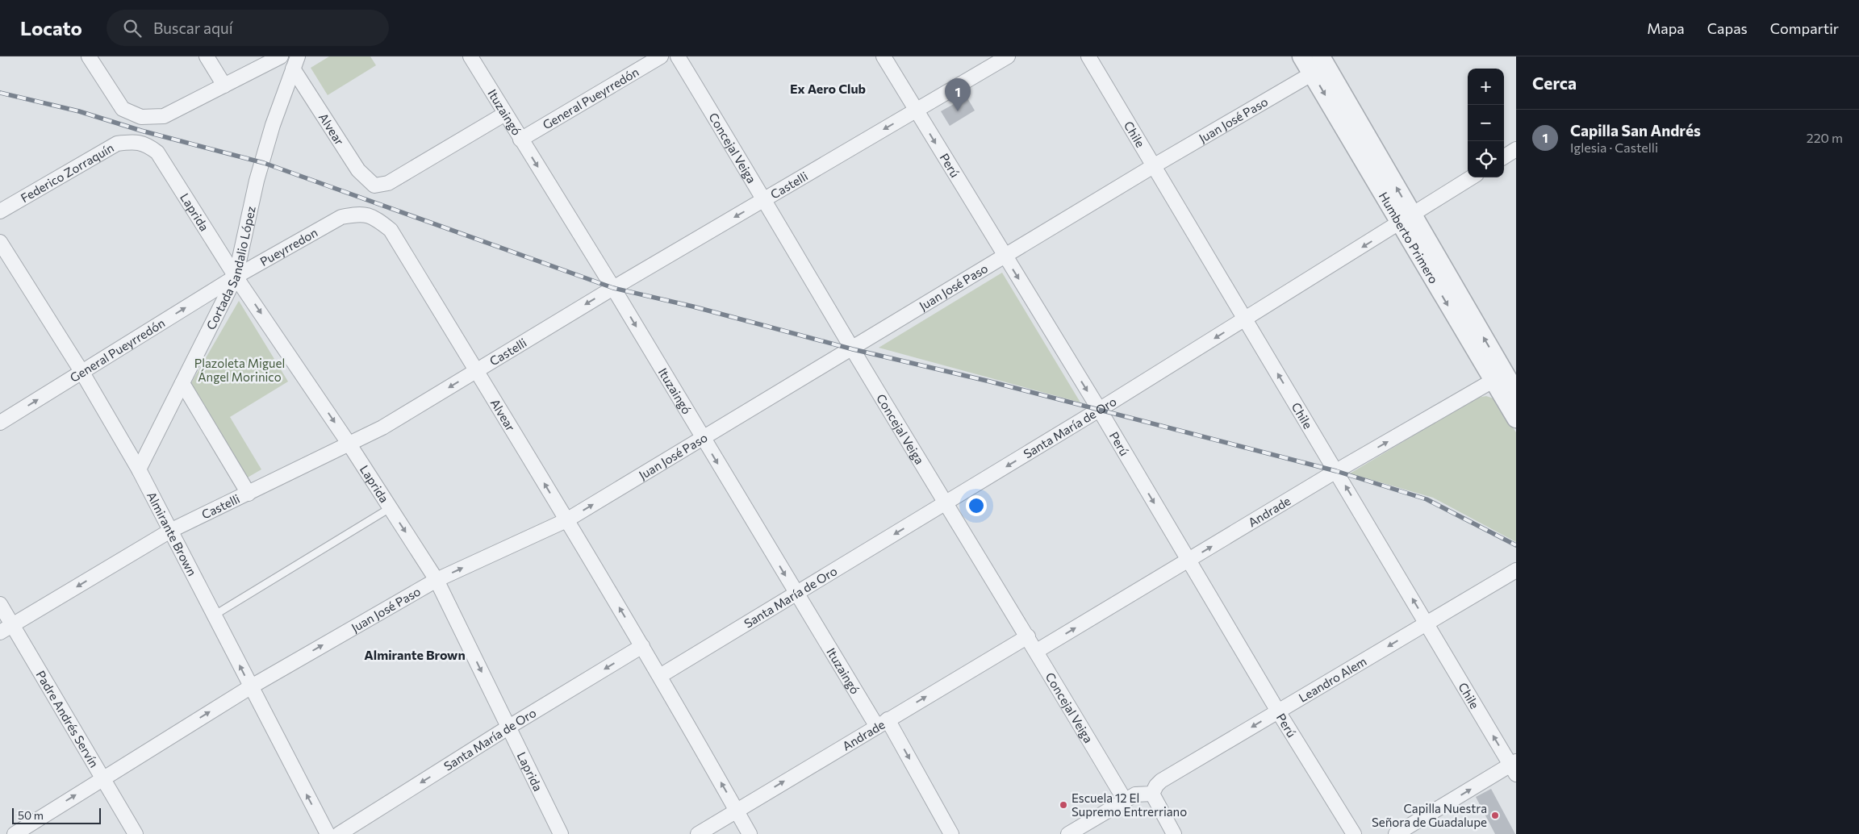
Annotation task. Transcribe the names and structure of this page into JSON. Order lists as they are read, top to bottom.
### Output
{
  "streets": {
    "street": [
      "General Pueyrredón",
      "Ituzaingó",
      "Juan José Paso",
      "Alvear",
      "Chile",
      "Concejal Veiga",
      "Perú",
      "Federico Zorraquín",
      "Castelli",
      "Laprida",
      "Humberto Primero",
      "Pueyrredon",
      "Cortada Sandalio López",
      "Santa María de Oro",
      "Andrade",
      "Almirante Brown",
      "Leandro Alem",
      "Padre Andrés Servín"
    ]
  },
  "crossings": [
    ["General Pueyrredón", "Ituzaingó"],
    ["General Pueyrredón", "Laprida"],
    ["General Pueyrredón", "Pueyrredon"],
    ["General Pueyrredón", "Cortada Sandalio López"],
    ["General Pueyrredón", "Almirante Brown"],
    ["Ituzaingó", "Juan José Paso"],
    ["Ituzaingó", "Alvear"],
    ["Ituzaingó", "Castelli"],
    ["Ituzaingó", "Santa María de Oro"],
    ["Ituzaingó", "Andrade"],
    ["Juan José Paso", "Alvear"],
    ["Juan José Paso", "Chile"],
    ["Juan José Paso", "Concejal Veiga"],
    ["Juan José Paso", "Perú"],
    ["Juan José Paso", "Laprida"],
    ["Juan José Paso", "Humberto Primero"],
    ["Juan José Paso", "Almirante Brown"],
    ["Juan José Paso", "Padre Andrés Servín"],
    ["Alvear", "Castelli"],
    ["Alvear", "Pueyrredon"],
    ["Alvear", "Cortada Sandalio López"],
    ["Alvear", "Santa María de Oro"],
    ["Alvear", "Andrade"],
    ["Chile", "Santa María de Oro"],
    ["Chile", "Andrade"],
    ["Chile", "Leandro Alem"],
    ["Concejal Veiga", "Castelli"],
    ["Concejal Veiga", "Santa María de Oro"],
    ["Concejal Veiga", "Andrade"],
    ["Perú", "Castelli"],
    ["Perú", "Santa María de Oro"],
    ["Perú", "Andrade"],
    ["Perú", "Leandro Alem"],
    ["Federico Zorraquín", "Laprida"],
    ["Castelli", "Laprida"],
    ["Castelli", "Almirante Brown"],
    ["Castelli", "Padre Andrés Servín"],
    ["Laprida", "Pueyrredon"],
    ["Laprida", "Cortada Sandalio López"],
    ["Laprida", "Santa María de Oro"],
    ["Humberto Primero", "Santa María de Oro"],
    ["Humberto Primero", "Andrade"],
    ["Pueyrredon", "Cortada Sandalio López"],
    ["Cortada Sandalio López", "Almirante Brown"]
  ],
  "one_way": [
    "General Pueyrredón",
    "Ituzaingó",
    "Juan José Paso",
    "Alvear",
    "Chile",
    "Perú",
    "Castelli",
    "Laprida",
    "Santa María de Oro",
    "Andrade",
    "Almirante Brown",
    "Leandro Alem"
  ],
  "districts": ["Ex Aero Club", "Almirante Brown"],
  "parks": ["Plazoleta Miguel Ángel Morinico"],
  "places": ["Escuela 12 El Supremo Entrerriano", "Capilla Nuestra Señora de Guadalupe"],
  "scale_bar": "50 m",
  "page": {
    "header": "Locato",
    "search": "Buscar aquí",
    "nav": ["Mapa", "Capas", "Compartir"],
    "heading": "Cerca",
    "map_buttons": ["+", "−"],
    "pins": "1",
    "list": [
      {
        "mark": "1",
        "name": "Capilla San Andrés",
        "note": "Iglesia · Castelli",
        "value": "220 m"
      }
    ],
    "scale": "50 m"
  }
}
